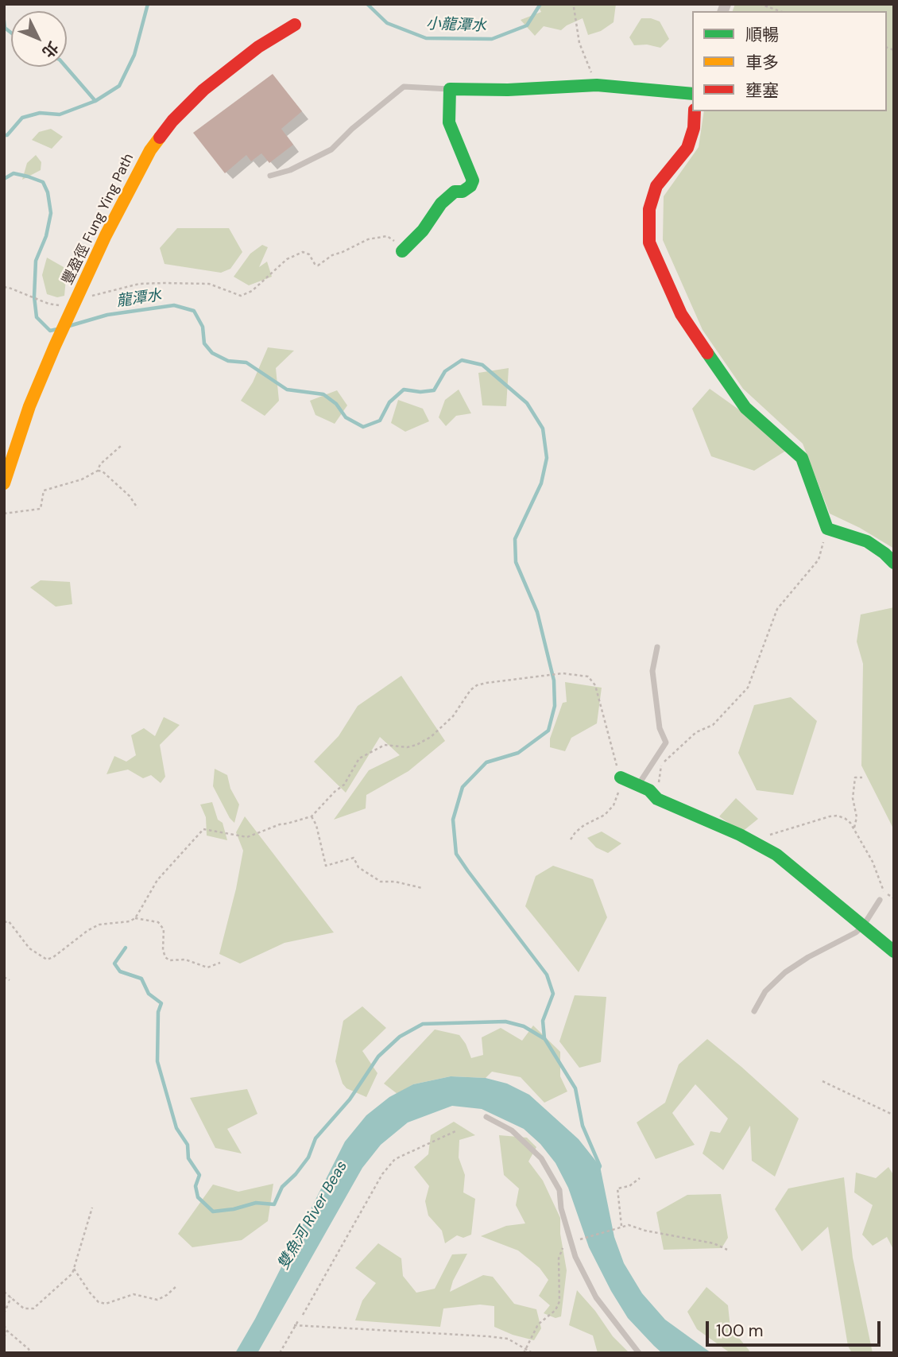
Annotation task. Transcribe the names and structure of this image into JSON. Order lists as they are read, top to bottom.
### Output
{
  "streets": {
    "street": ["豐盈徑 Fung Ying Path"]
  },
  "water": ["小龍潭水", "龍潭水", "雙魚河 River Beas"],
  "legend": ["順暢", "車多", "壅塞"],
  "scale_bar": "100 m",
  "north": "bottom right"
}
